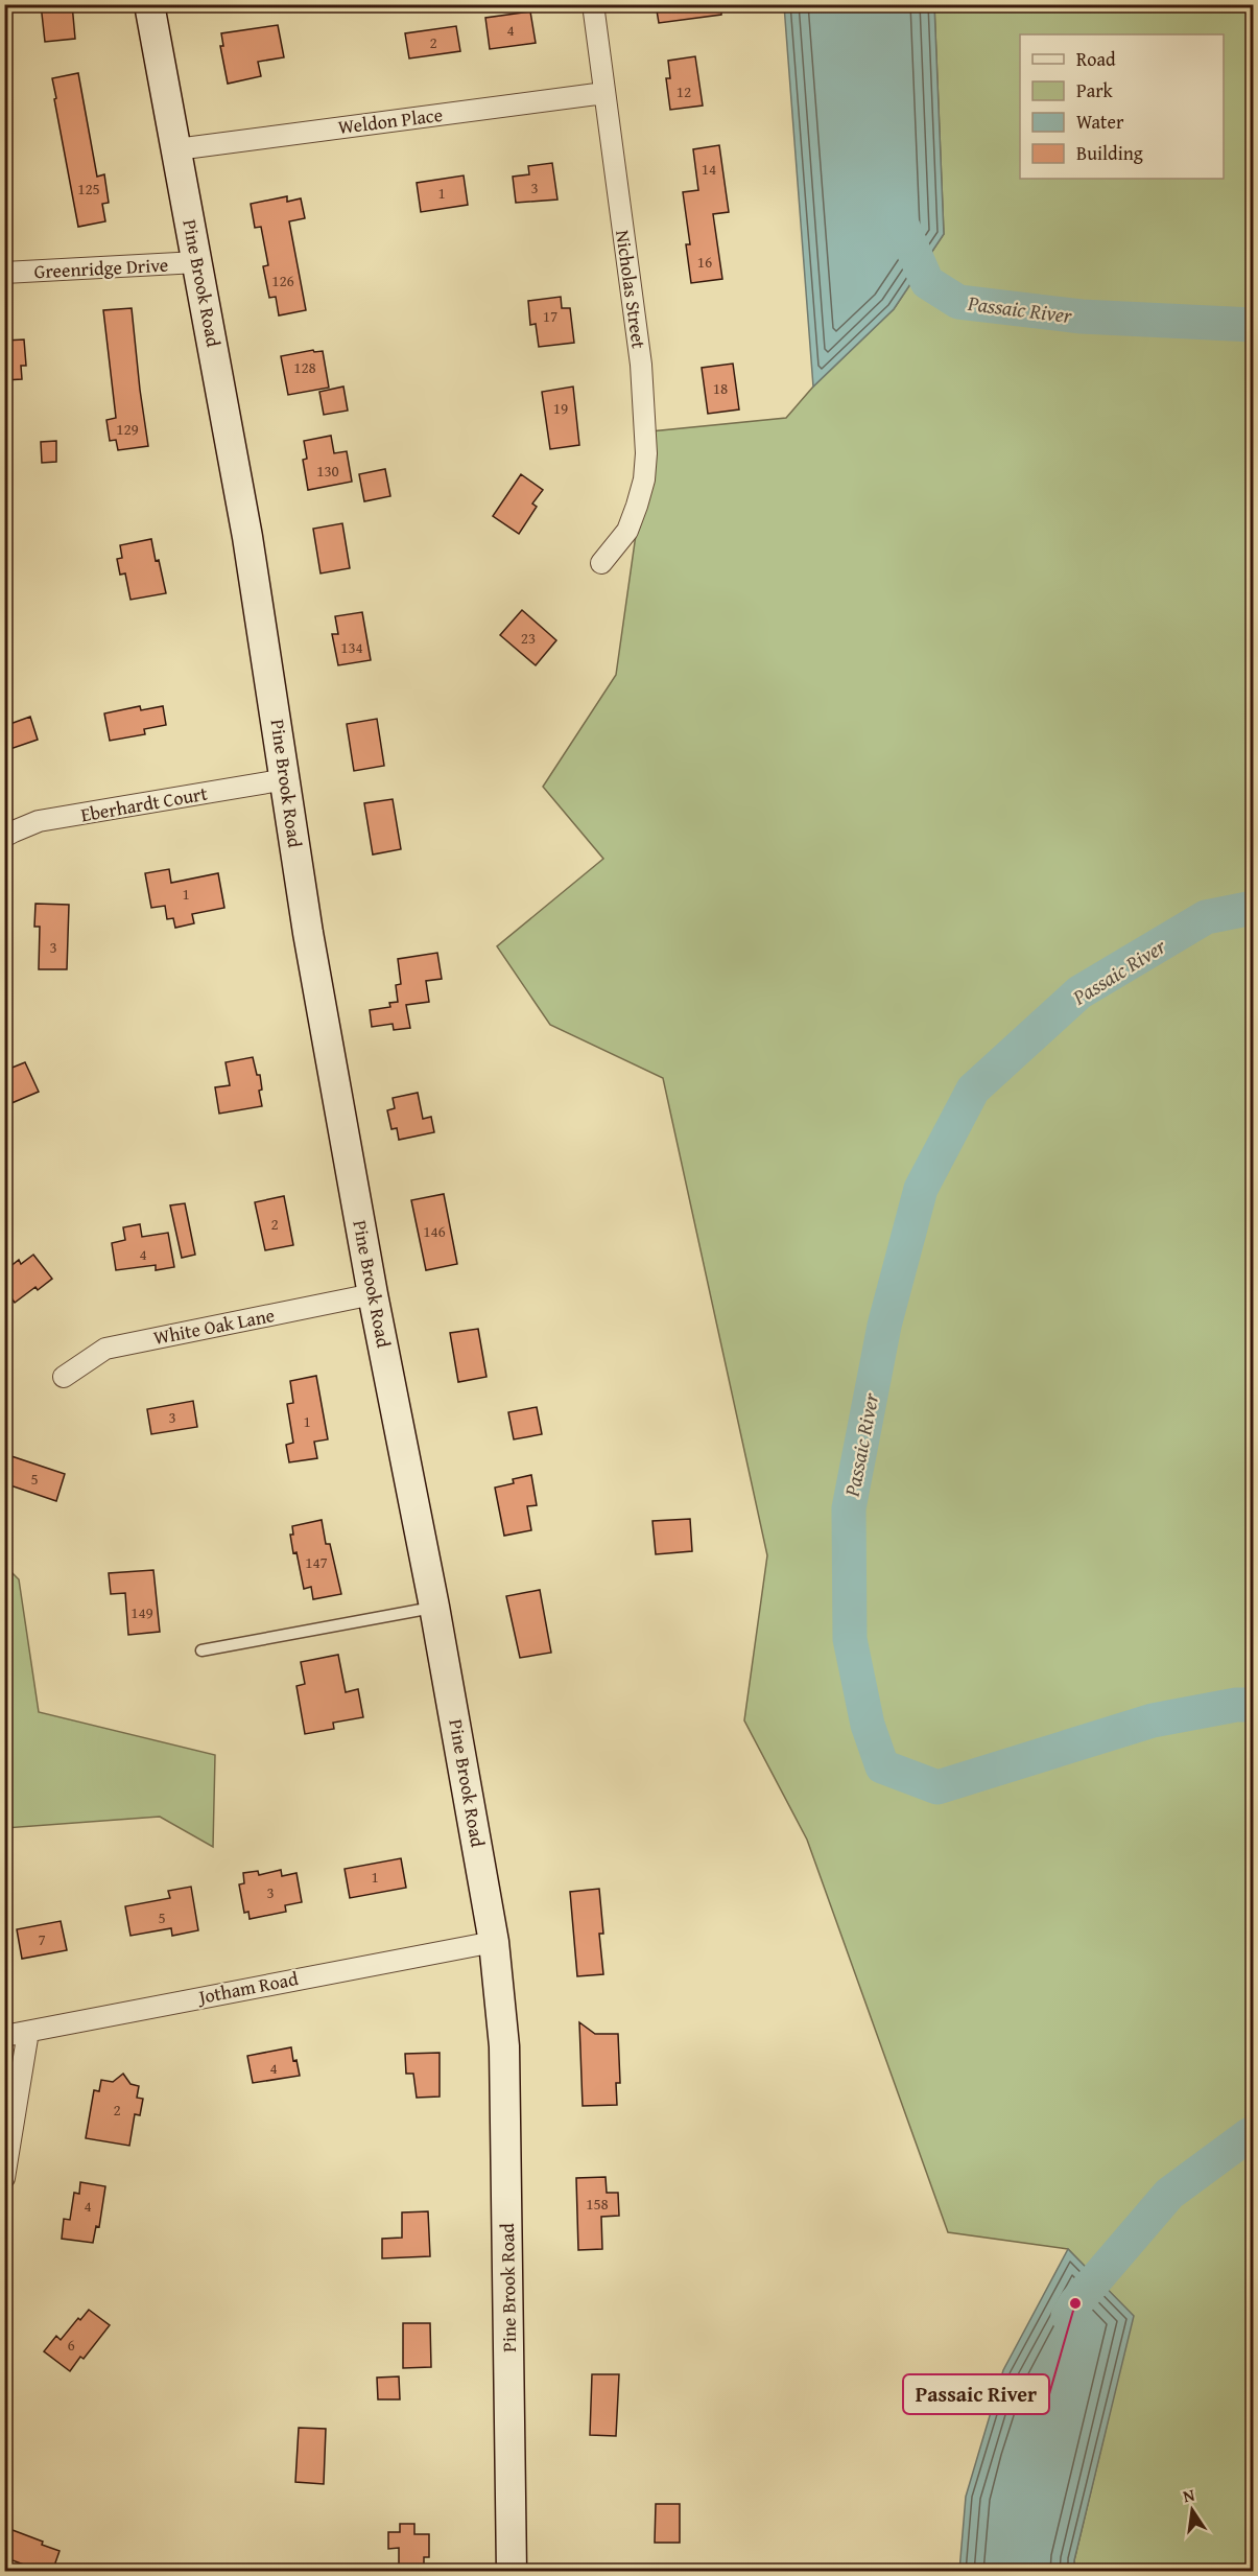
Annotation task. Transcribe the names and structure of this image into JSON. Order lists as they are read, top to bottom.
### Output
{
  "streets": {
    "street": [
      "Weldon Place",
      "Greenridge Drive",
      "Pine Brook Road",
      "Nicholas Street",
      "Eberhardt Court",
      "White Oak Lane",
      "Jotham Road"
    ]
  },
  "crossings": [
    ["Weldon Place", "Pine Brook Road"],
    ["Weldon Place", "Nicholas Street"],
    ["Greenridge Drive", "Pine Brook Road"],
    ["Pine Brook Road", "Eberhardt Court"],
    ["Pine Brook Road", "White Oak Lane"],
    ["Pine Brook Road", "Jotham Road"]
  ],
  "water": ["Passaic River"],
  "places": ["Passaic River"],
  "house_numbers": [
    "4",
    "2",
    "12",
    "14",
    "3",
    "125",
    "1",
    "16",
    "126",
    "17",
    "128",
    "18",
    "19",
    "129",
    "130",
    "23",
    "134",
    "1",
    "3",
    "2",
    "146",
    "4",
    "3",
    "1",
    "5",
    "147",
    "149",
    "1",
    "3",
    "5",
    "7",
    "4",
    "2",
    "158",
    "4",
    "6"
  ],
  "legend": [
    "Road",
    "Park",
    "Water",
    "Building"
  ],
  "north": "top"
}
